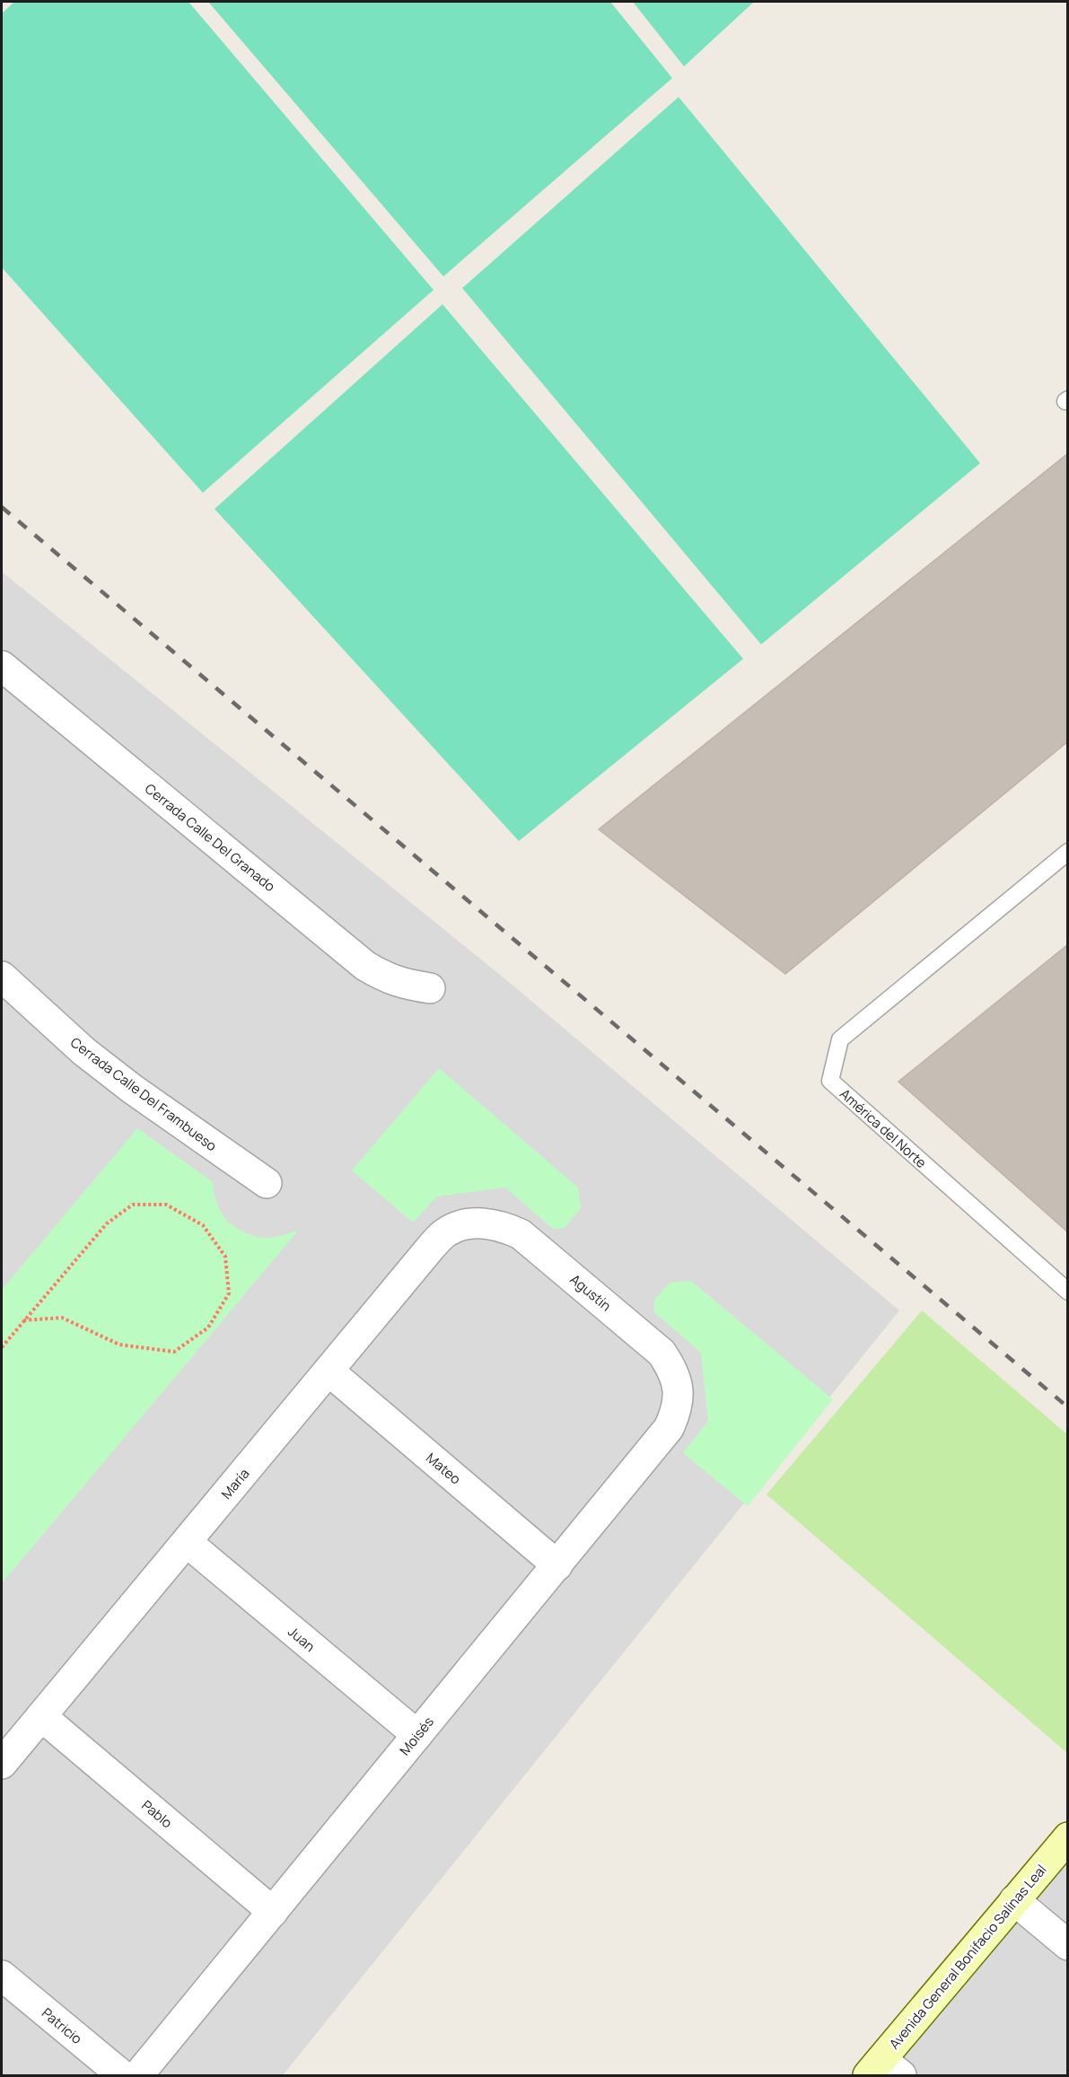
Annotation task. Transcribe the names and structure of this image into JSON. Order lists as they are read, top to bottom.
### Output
{
  "streets": {
    "street": [
      "Cerrada Calle Del Granado",
      "Cerrada Calle Del Frambueso",
      "Agustín",
      "Mateo",
      "María",
      "Juan",
      "Moisés",
      "Pablo",
      "Avenida General Bonifacio Salinas Leal",
      "Patricio"
    ],
    "lane": ["América del Norte"]
  },
  "crossings": [
    ["Agustín", "María"],
    ["Agustín", "Moisés"],
    ["Mateo", "María"],
    ["Mateo", "Moisés"],
    ["María", "Juan"],
    ["María", "Pablo"],
    ["Juan", "Moisés"],
    ["Moisés", "Pablo"]
  ]
}
